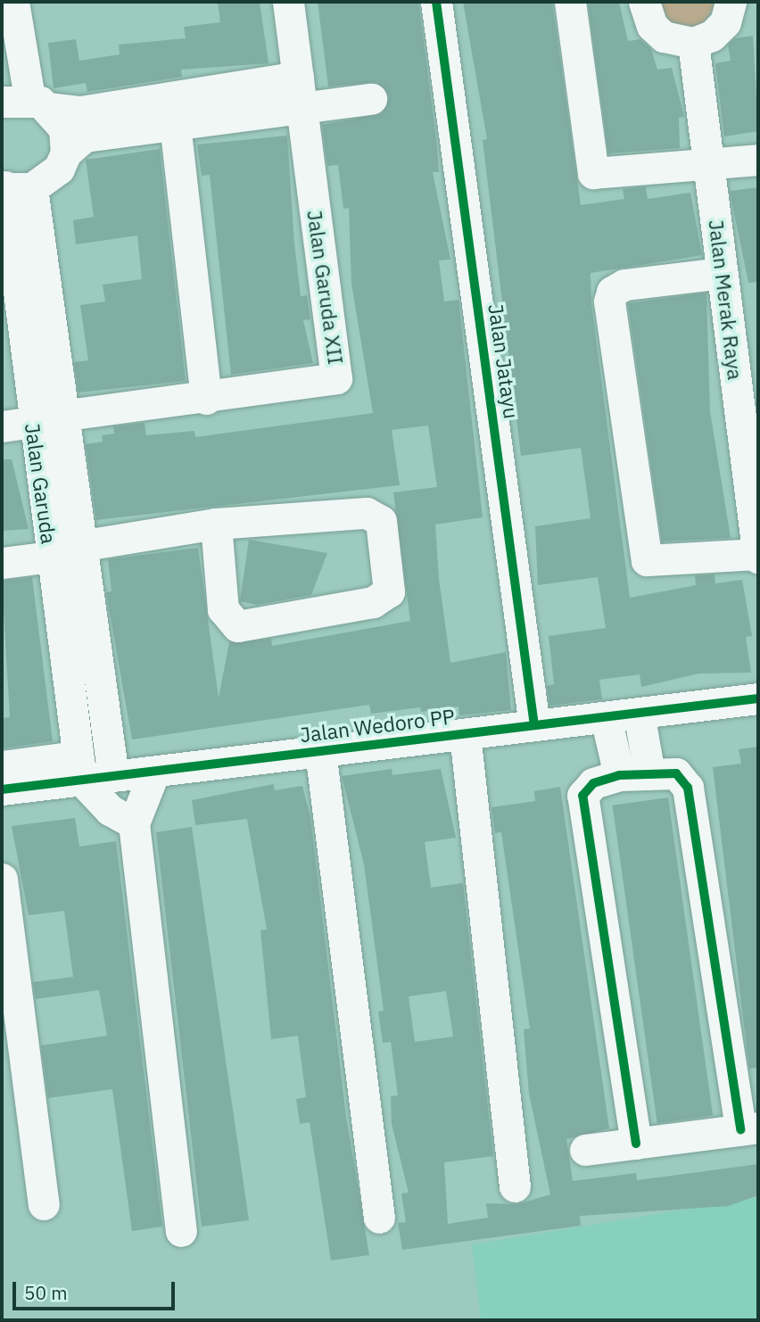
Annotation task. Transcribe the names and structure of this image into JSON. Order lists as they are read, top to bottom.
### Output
{
  "streets": {
    "street": [
      "Jalan Garuda XII",
      "Jalan Merak Raya",
      "Jalan Jatayu",
      "Jalan Garuda",
      "Jalan Wedoro PP"
    ]
  },
  "crossings": [
    ["Jalan Garuda XII", "Jalan Garuda"],
    ["Jalan Jatayu", "Jalan Wedoro PP"],
    ["Jalan Garuda", "Jalan Wedoro PP"]
  ],
  "scale_bar": "50 m"
}
